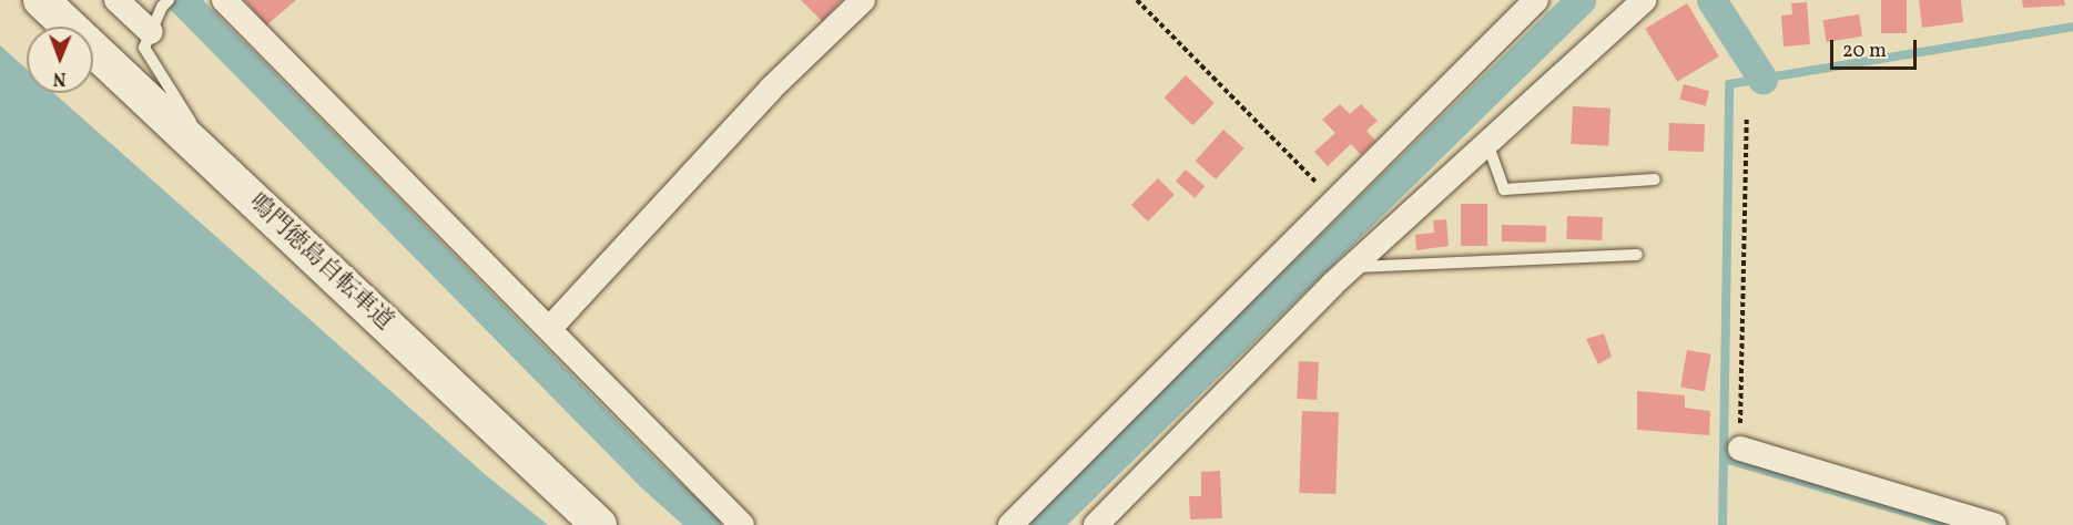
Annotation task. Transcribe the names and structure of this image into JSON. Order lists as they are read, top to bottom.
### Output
{
  "streets": {
    "main road": ["鳴門徳島自転車道"]
  },
  "scale_bar": "20 m",
  "north": "bottom"
}
